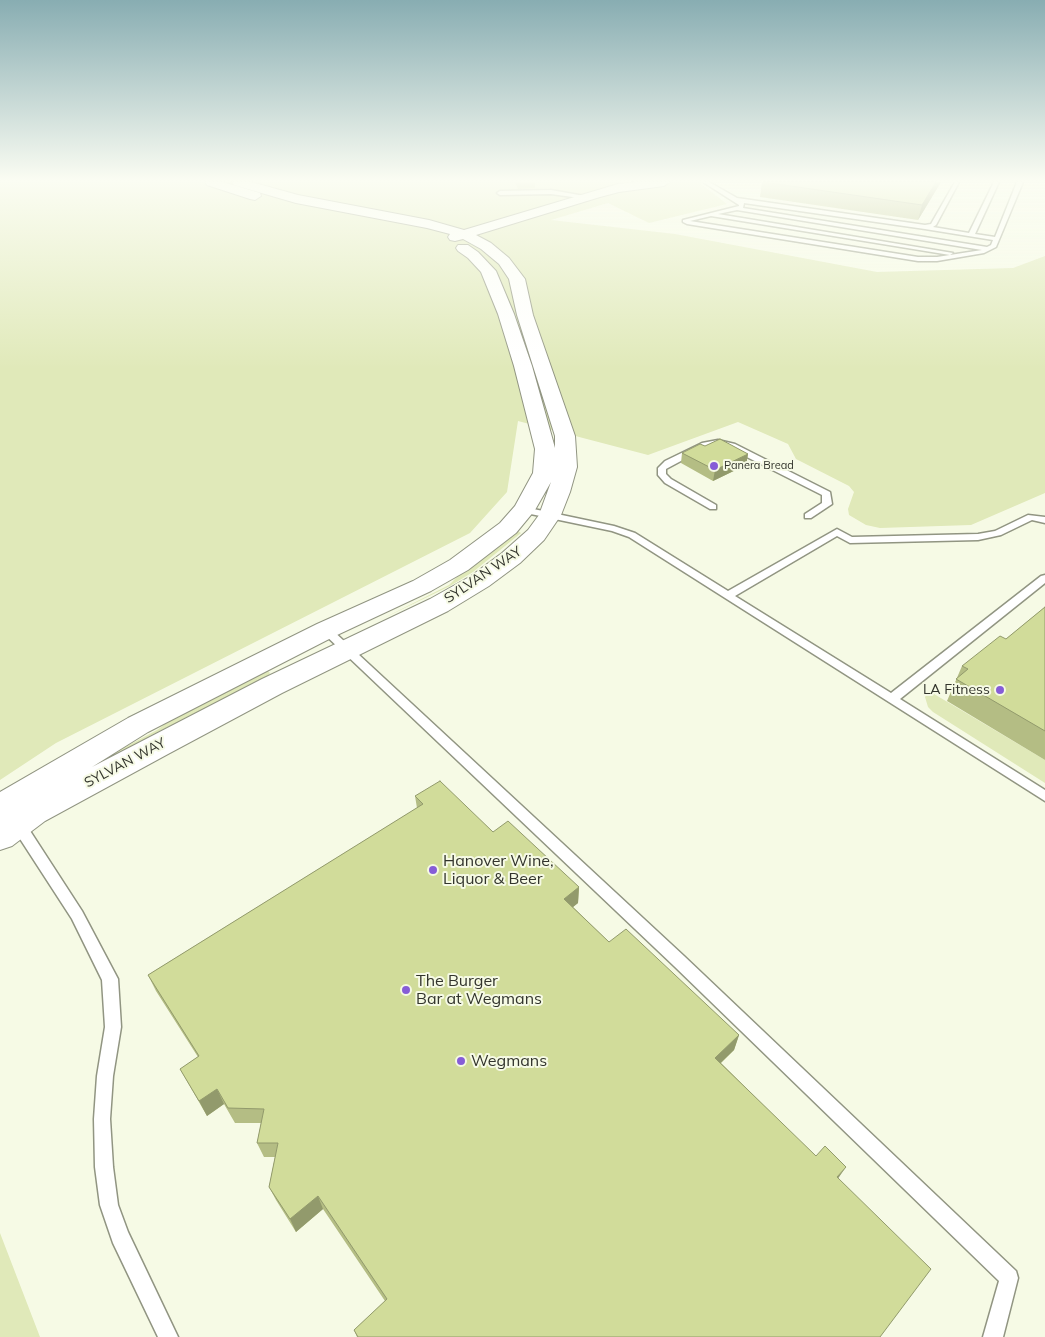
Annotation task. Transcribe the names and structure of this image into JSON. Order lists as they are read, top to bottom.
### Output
{
  "streets": {
    "street": ["SYLVAN WAY"]
  },
  "places": [
    "Panera Bread",
    "LA Fitness",
    "Hanover Wine, Liquor & Beer",
    "The Burger Bar at Wegmans",
    "Wegmans"
  ]
}
